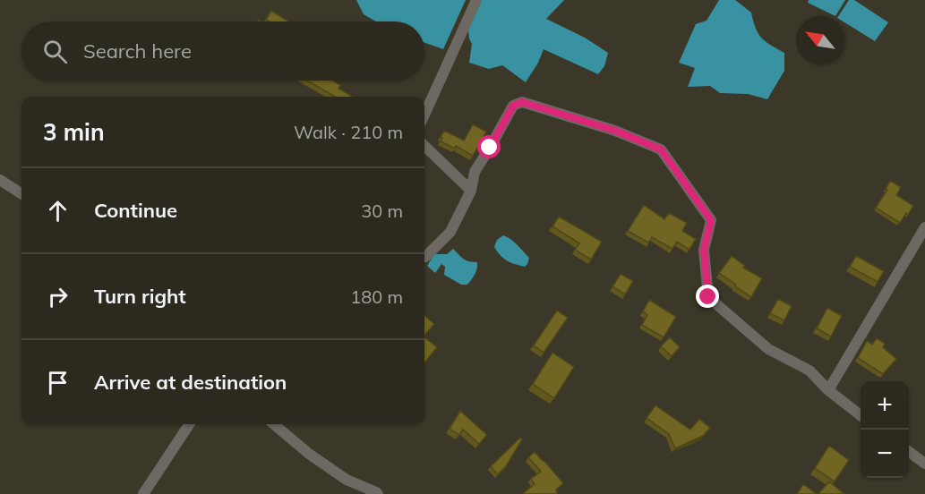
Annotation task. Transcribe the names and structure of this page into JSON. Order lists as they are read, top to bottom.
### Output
{
  "north": "top left",
  "page": {
    "search": "Search here",
    "heading": ["3 min", "Walk · 210 m"],
    "list": [
      ["Continue", "30 m"],
      ["Turn right", "180 m"],
      "Arrive at destination"
    ],
    "map_buttons": ["+", "−"]
  }
}
